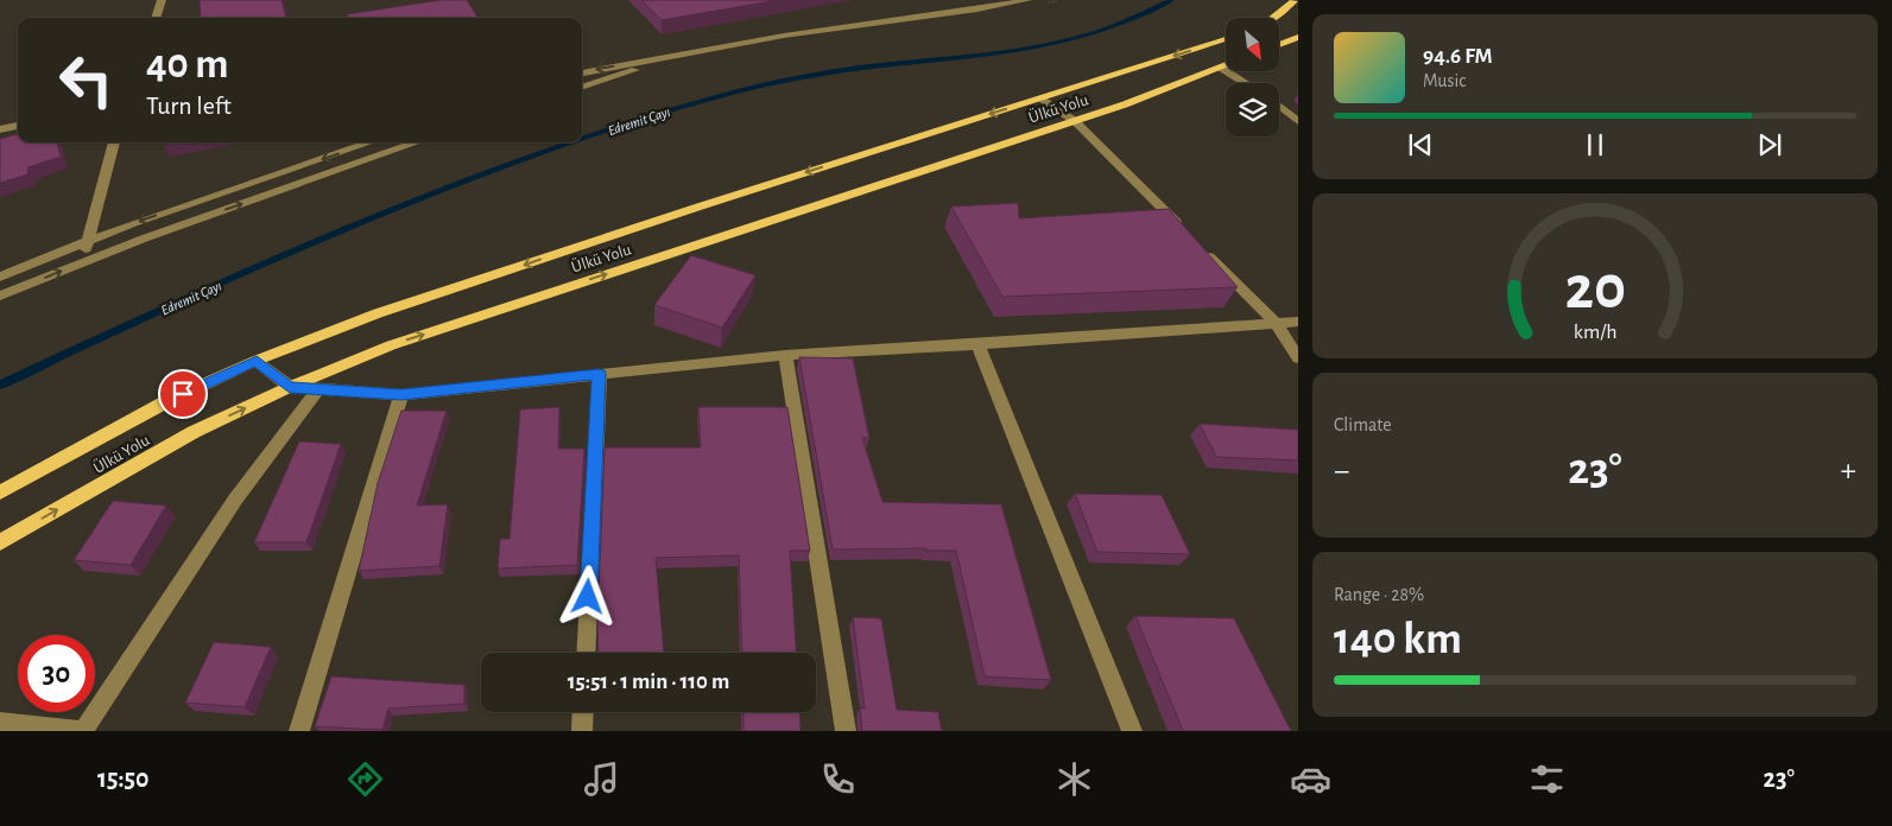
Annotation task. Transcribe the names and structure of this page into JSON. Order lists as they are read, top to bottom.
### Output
{
  "streets": {
    "main road": ["Ülkü Yolu"]
  },
  "water": ["Edremit Çayı"],
  "north": "bottom right",
  "page": {
    "turn": ["40 m", "Turn left"],
    "song": ["94.6 FM", "Music"],
    "tile": [
      "Climate",
      ["Range · 28%", "140 km"]
    ],
    "heat": ["−", "23°", "+"],
    "limit": "30",
    "trip": "15:51 · 1 min · 110 m",
    "tabs": ["15:50", "23°"],
    "gauge": ["20", "km/h"]
  }
}
